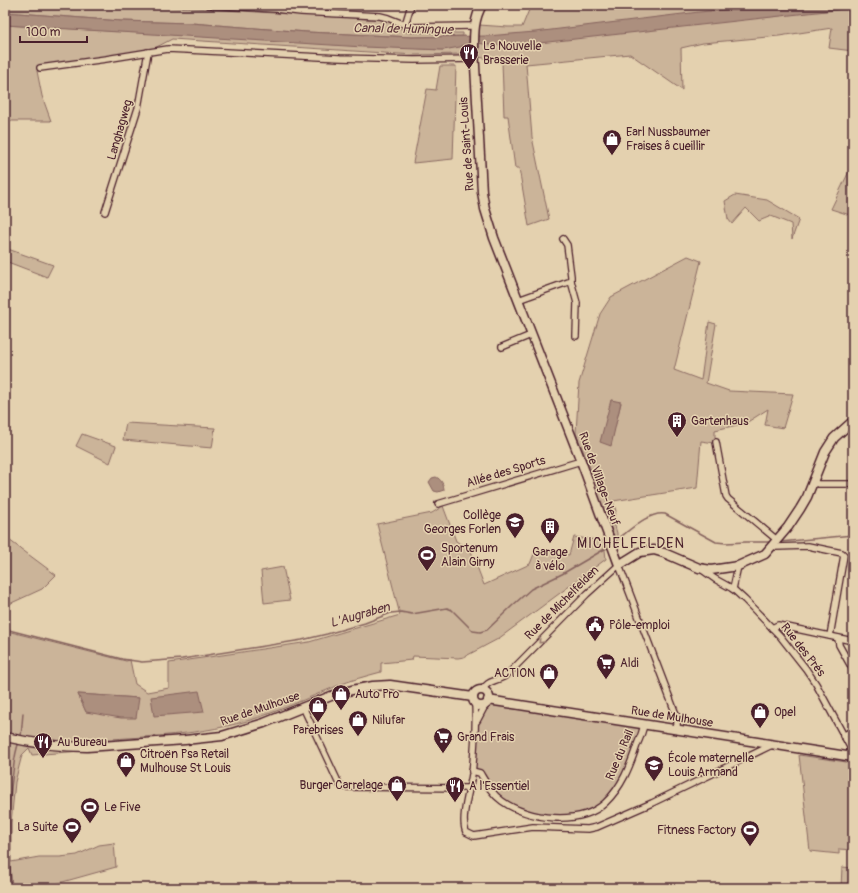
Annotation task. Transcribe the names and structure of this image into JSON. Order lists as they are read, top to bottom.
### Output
{
  "streets": {
    "street": [
      "Langhagweg",
      "Rue de Saint-Louis",
      "Allée des Sports",
      "Rue de Village-Neuf",
      "Rue de Michelfelden",
      "Rue des Prés",
      "Rue de Mulhouse",
      "Rue du Rail"
    ]
  },
  "crossings": [
    ["Rue de Saint-Louis", "Rue de Village-Neuf"],
    ["Allée des Sports", "Rue de Village-Neuf"],
    ["Rue de Village-Neuf", "Rue de Michelfelden"],
    ["Rue de Village-Neuf", "Rue de Mulhouse"],
    ["Rue de Michelfelden", "Rue des Prés"],
    ["Rue de Michelfelden", "Rue de Mulhouse"],
    ["Rue des Prés", "Rue de Mulhouse"],
    ["Rue de Mulhouse", "Rue du Rail"]
  ],
  "one_way": ["Rue de Michelfelden"],
  "districts": ["MICHELFELDEN"],
  "water": ["Canal de Huningue", "L'Augraben"],
  "places": {
    "restaurant": ["La Nouvelle Brasserie", "Au Bureau", "A l'Essentiel"],
    "shop": [
      "Earl Nussbaumer Fraises â cueillir",
      "ACTION",
      "Auto Pro",
      "Parebrises",
      "Opel",
      "Nilufar",
      "Citroën Psa Retail Mulhouse St Louis",
      "Burger Carrelage"
    ],
    "building": ["Gartenhaus", "Garage à vélo"],
    "school or university": ["Collège Georges Forlen", "École maternelle Louis Armand"],
    "sports": [
      "Sportenum Alain Girny",
      "Le Five",
      "La Suite",
      "Fitness Factory"
    ],
    "public building": ["Pôle-emploi"],
    "supermarket": ["Aldi", "Grand Frais"]
  },
  "scale_bar": "100 m"
}
